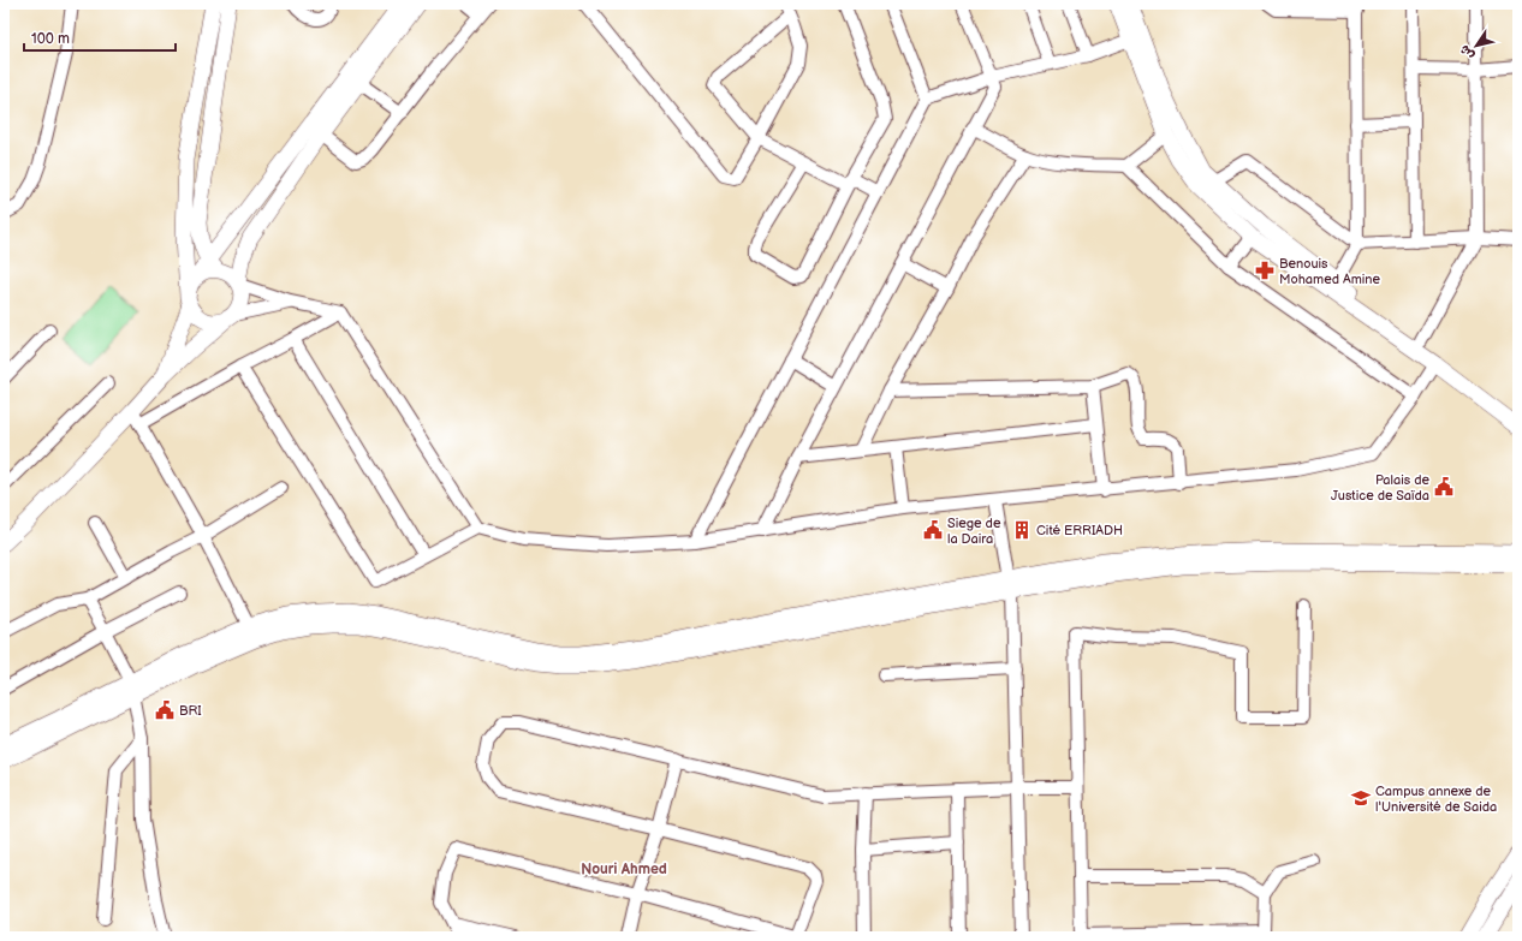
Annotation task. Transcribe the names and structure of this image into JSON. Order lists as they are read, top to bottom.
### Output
{
  "districts": ["Nouri Ahmed"],
  "places": {
    "pharmacy": ["Benouis Mohamed Amine"],
    "public building": ["Palais de Justice de Saïda", "Siege de la Daira", "BRI"],
    "building": ["Cité ERRIADH"],
    "school or university": ["Campus annexe de l'Université de Saida"]
  },
  "scale_bar": "100 m",
  "north": "bottom left"
}
